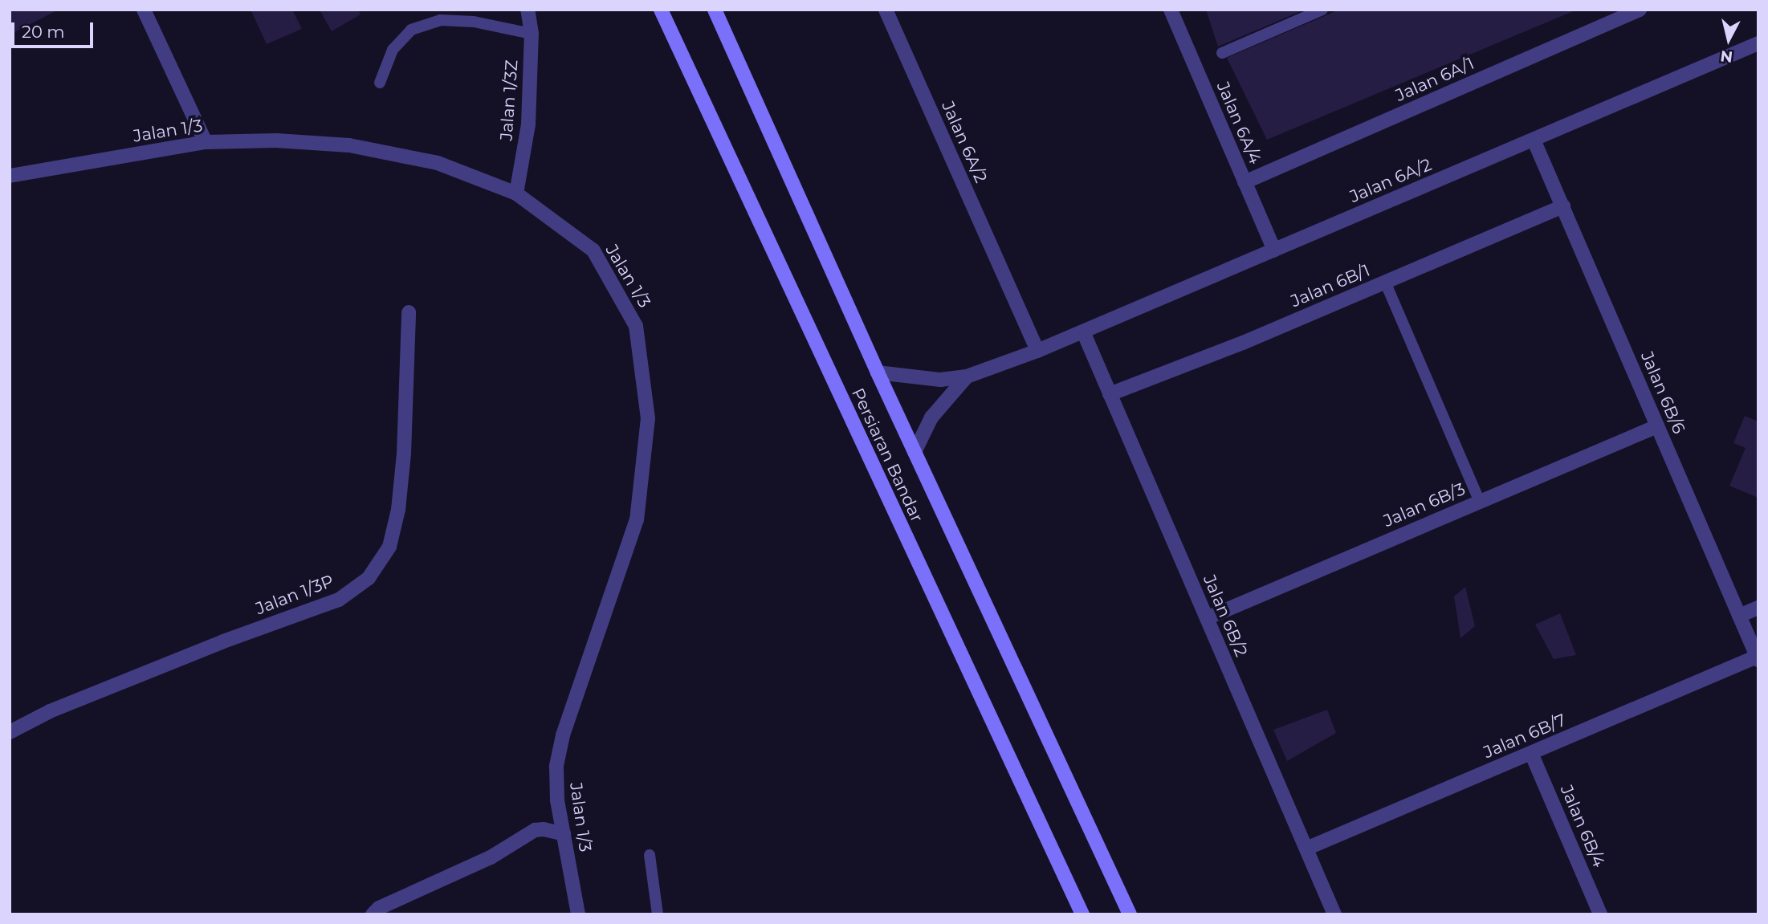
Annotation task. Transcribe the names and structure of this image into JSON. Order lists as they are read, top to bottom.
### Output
{
  "streets": {
    "main road": ["Persiaran Bandar"],
    "street": [
      "Jalan 6A/1",
      "Jalan 1/3Z",
      "Jalan 6A/4",
      "Jalan 1/3",
      "Jalan 6A/2",
      "Jalan 6B/1",
      "Jalan 6B/6",
      "Jalan 6B/3",
      "Jalan 1/3P",
      "Jalan 6B/2",
      "Jalan 6B/7",
      "Jalan 6B/4"
    ]
  },
  "crossings": [
    ["Jalan 6A/1", "Jalan 6A/4"],
    ["Jalan 1/3Z", "Jalan 1/3"],
    ["Jalan 6A/4", "Jalan 6A/2"],
    ["Jalan 6A/2", "Jalan 6B/6"],
    ["Jalan 6A/2", "Persiaran Bandar"],
    ["Jalan 6A/2", "Jalan 6B/2"],
    ["Jalan 6B/1", "Jalan 6B/6"],
    ["Jalan 6B/1", "Jalan 6B/2"],
    ["Jalan 6B/6", "Jalan 6B/3"],
    ["Jalan 6B/6", "Jalan 6B/7"],
    ["Jalan 6B/3", "Jalan 6B/2"],
    ["Jalan 6B/2", "Jalan 6B/7"],
    ["Jalan 6B/7", "Jalan 6B/4"]
  ],
  "scale_bar": "20 m",
  "north": "bottom"
}
